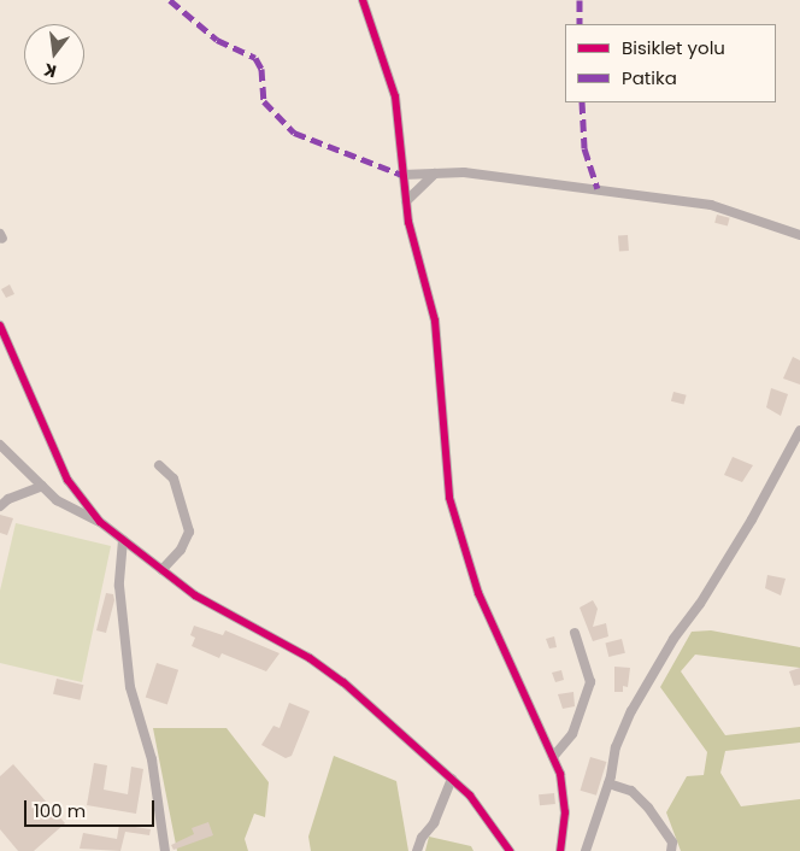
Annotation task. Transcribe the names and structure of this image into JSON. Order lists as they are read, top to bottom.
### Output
{
  "legend": ["Bisiklet yolu", "Patika"],
  "scale_bar": "100 m",
  "north": "bottom"
}
